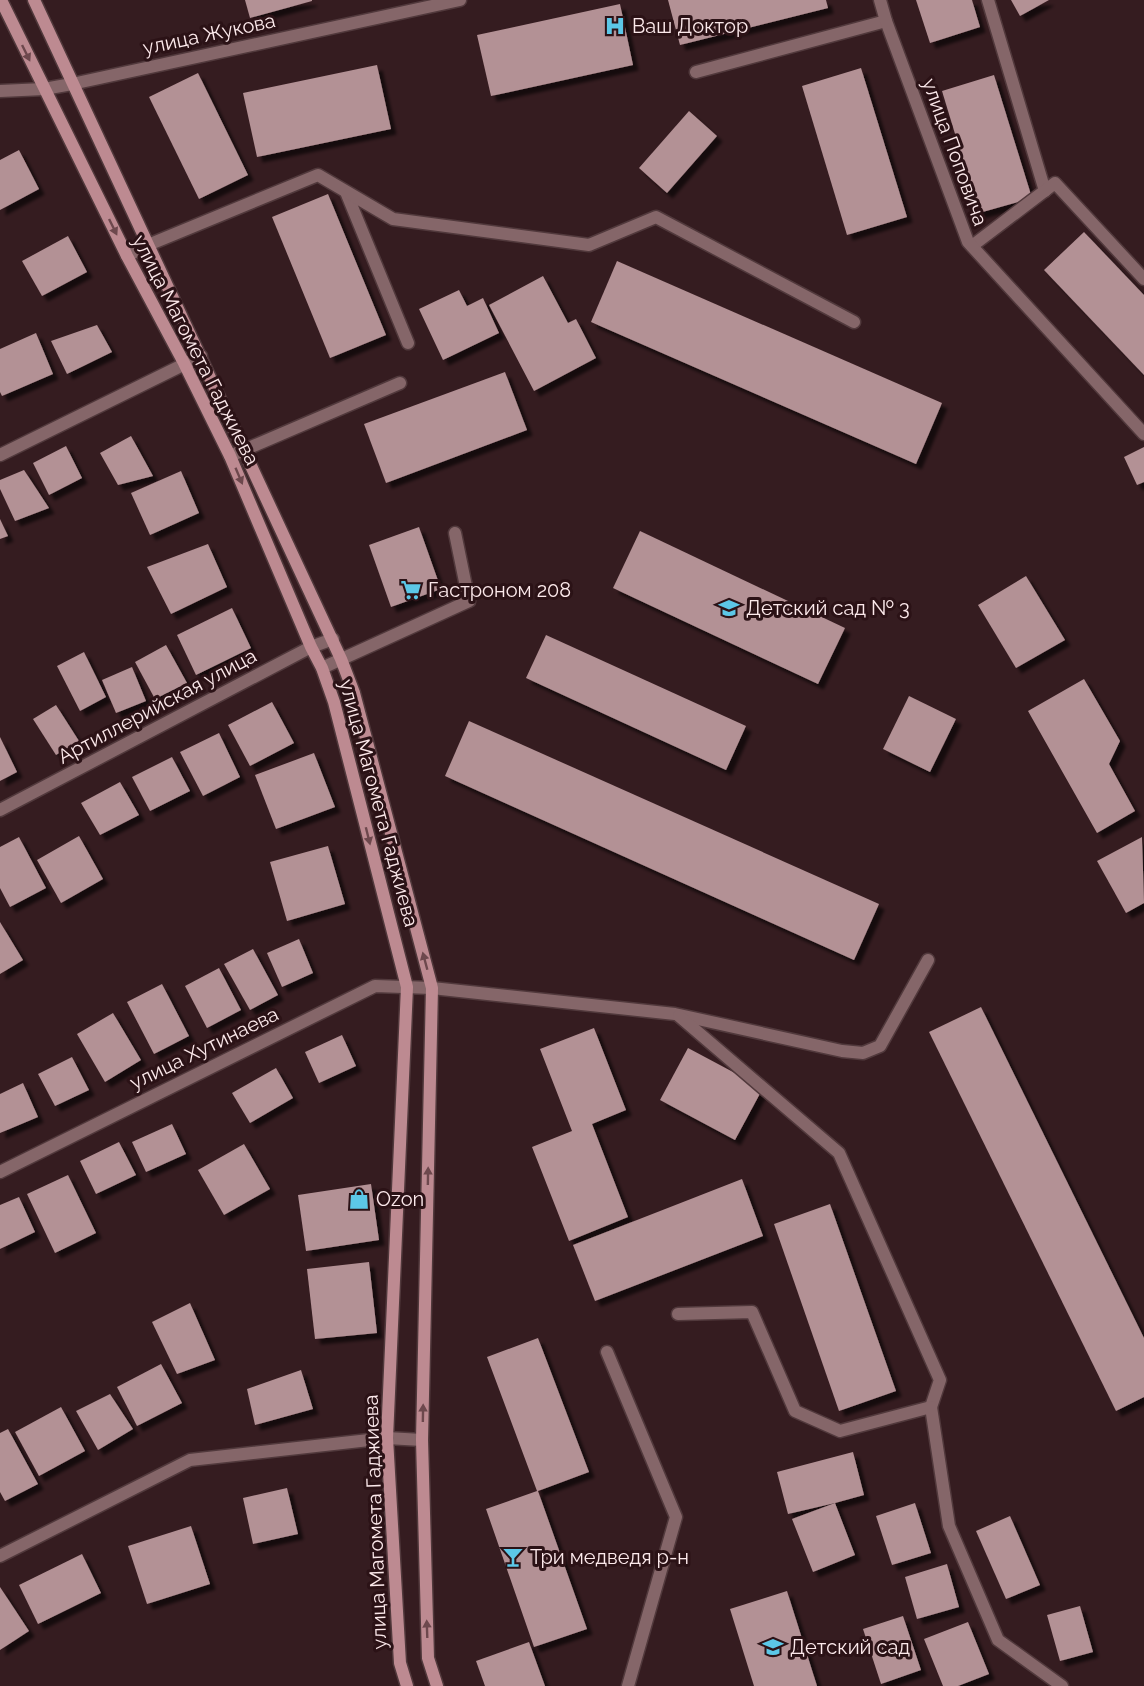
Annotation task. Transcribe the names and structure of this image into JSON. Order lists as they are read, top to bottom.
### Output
{
  "streets": {
    "main road": ["улица Магомета Гаджиева"],
    "street": [
      "улица Жукова",
      "улица Поповича",
      "Артиллерийская улица",
      "улица Хутинаева"
    ]
  },
  "crossings": [
    ["улица Жукова", "улица Магомета Гаджиева"],
    ["улица Магомета Гаджиева", "Артиллерийская улица"],
    ["улица Магомета Гаджиева", "улица Хутинаева"]
  ],
  "places": {
    "hospital": ["Ваш Доктор"],
    "supermarket": ["Гастроном 208"],
    "school or university": ["Детский сад № 3", "Детский сад"],
    "shop": ["Ozon"],
    "bar": ["Три медведя р-н"]
  }
}
